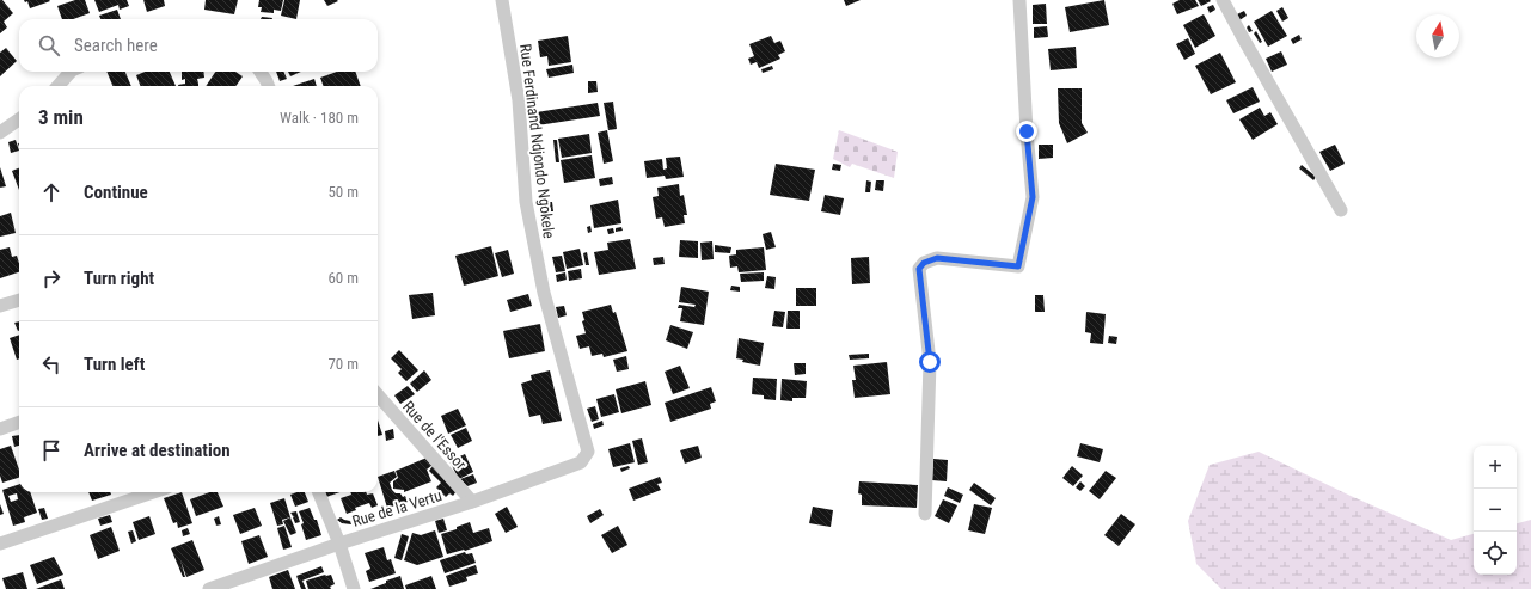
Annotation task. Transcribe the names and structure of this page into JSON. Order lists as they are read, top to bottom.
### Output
{
  "streets": {
    "street": ["Rue Ferdinand Ndjondo Ngokele", "Rue de l'Essor", "Rue de la Vertu"]
  },
  "crossings": [
    ["Rue Ferdinand Ndjondo Ngokele", "Rue de la Vertu"],
    ["Rue de l'Essor", "Rue de la Vertu"]
  ],
  "north": "top",
  "page": {
    "search": "Search here",
    "heading": ["3 min", "Walk · 180 m"],
    "list": [
      ["Continue", "50 m"],
      ["Turn right", "60 m"],
      ["Turn left", "70 m"],
      "Arrive at destination"
    ],
    "map_buttons": ["+", "−"]
  }
}
